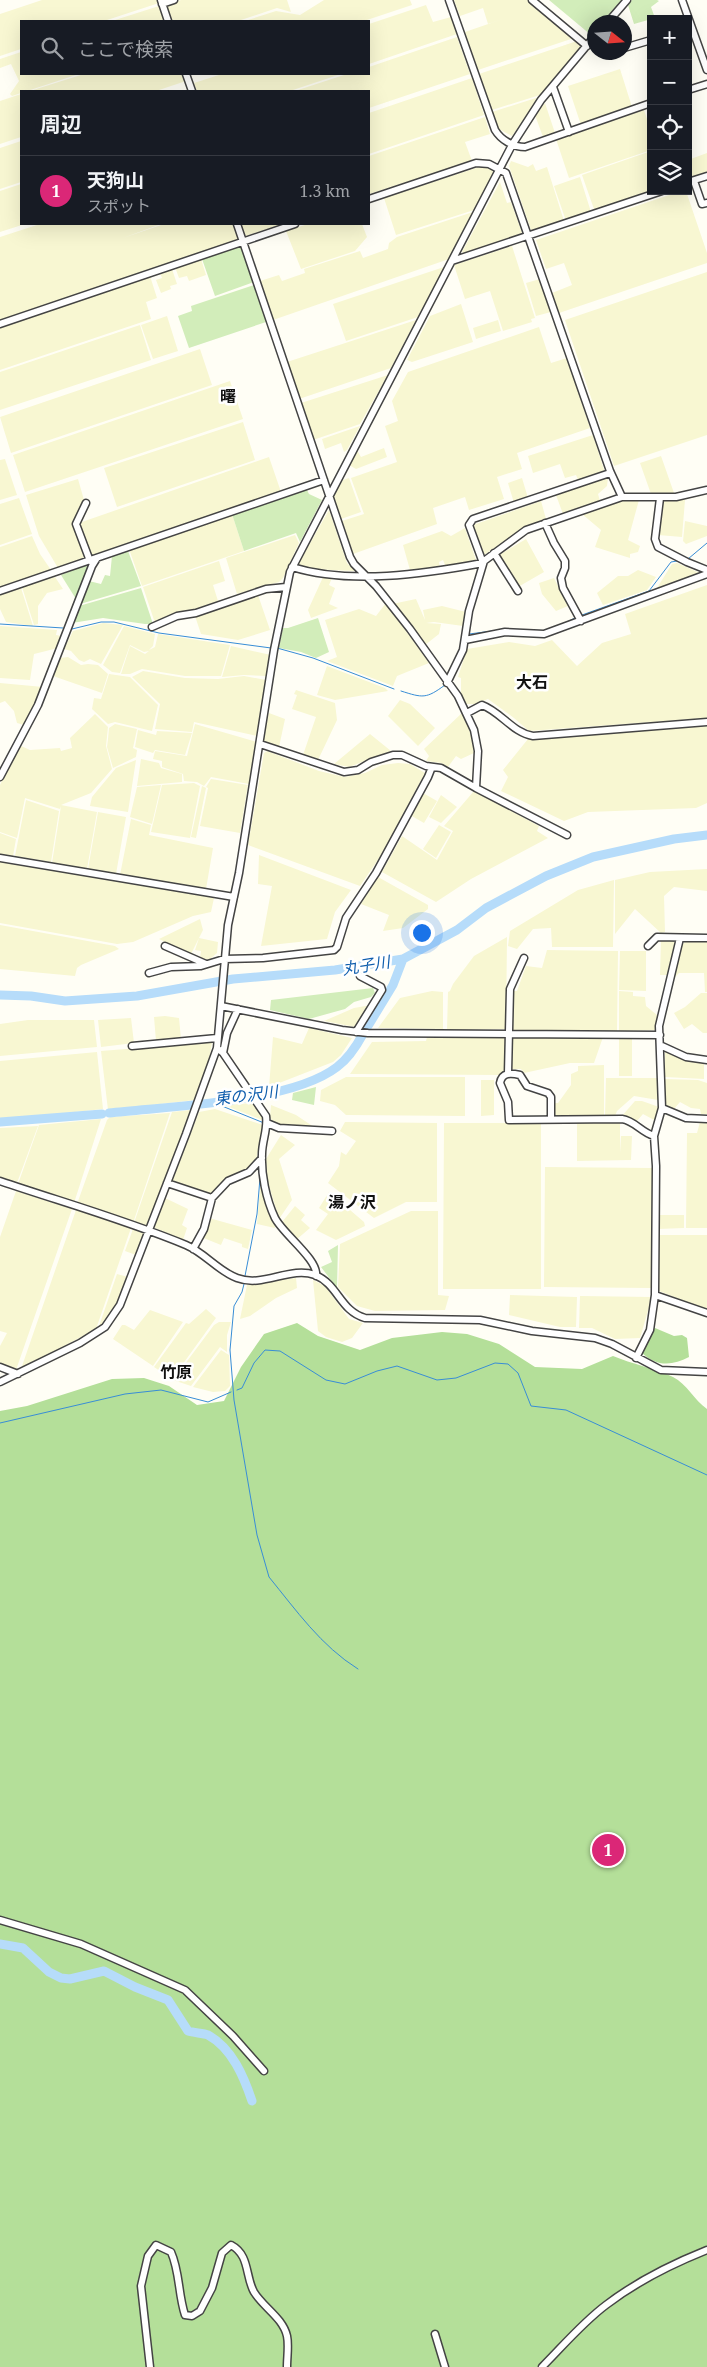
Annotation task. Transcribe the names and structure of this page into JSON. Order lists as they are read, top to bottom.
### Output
{
  "districts": [
    "曙",
    "大石",
    "湯ノ沢",
    "竹原"
  ],
  "water": ["丸子川", "東の沢川"],
  "north": "right",
  "page": {
    "map_buttons": ["+", "−"],
    "search": "ここで検索",
    "heading": "周辺",
    "list": [
      {
        "mark": "1",
        "name": "天狗山",
        "note": "スポット",
        "value": "1.3 km"
      }
    ],
    "pins": "1"
  }
}
